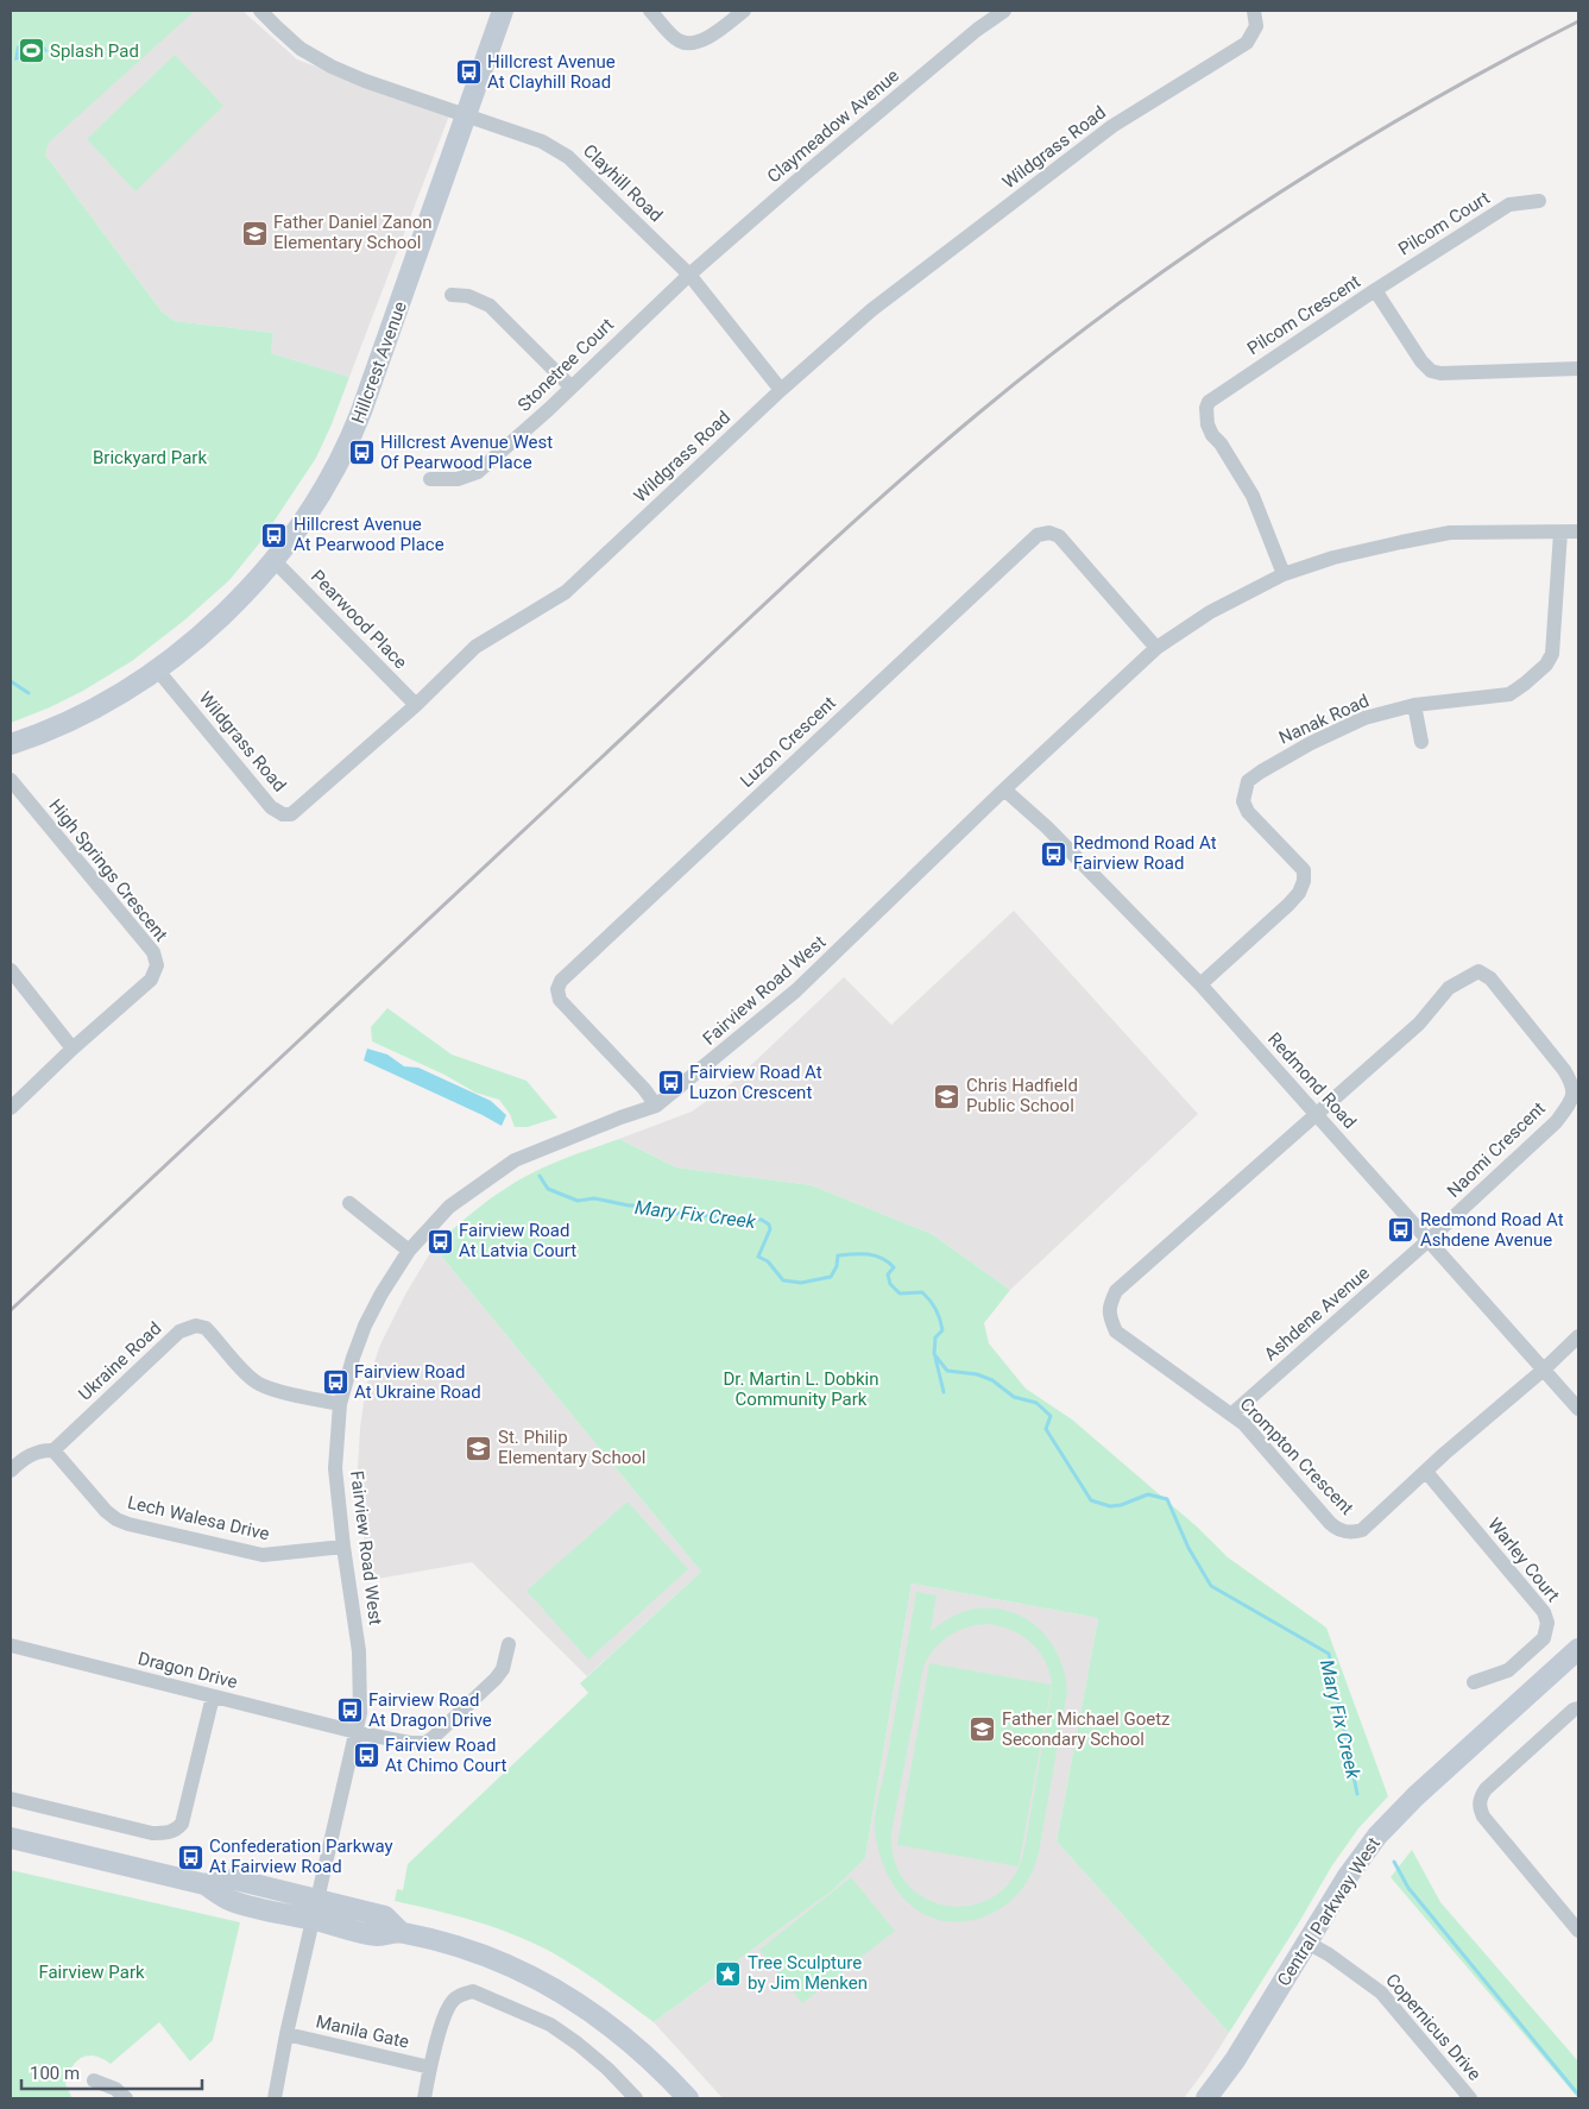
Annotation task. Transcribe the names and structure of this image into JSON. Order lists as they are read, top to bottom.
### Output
{
  "streets": {
    "street": [
      "Claymeadow Avenue",
      "Wildgrass Road",
      "Clayhill Road",
      "Pilcom Court",
      "Pilcom Crescent",
      "Hillcrest Avenue",
      "Stonetree Court",
      "Pearwood Place",
      "Nanak Road",
      "Luzon Crescent",
      "High Springs Crescent",
      "Fairview Road West",
      "Redmond Road",
      "Naomi Crescent",
      "Ashdene Avenue",
      "Ukraine Road",
      "Crompton Crescent",
      "Lech Walesa Drive",
      "Warley Court",
      "Dragon Drive",
      "Central Parkway West",
      "Copernicus Drive",
      "Manila Gate"
    ]
  },
  "crossings": [
    ["Claymeadow Avenue", "Clayhill Road"],
    ["Claymeadow Avenue", "Stonetree Court"],
    ["Wildgrass Road", "Clayhill Road"],
    ["Wildgrass Road", "Hillcrest Avenue"],
    ["Wildgrass Road", "Pearwood Place"],
    ["Clayhill Road", "Hillcrest Avenue"],
    ["Clayhill Road", "Stonetree Court"],
    ["Pilcom Court", "Pilcom Crescent"],
    ["Pilcom Crescent", "Fairview Road West"],
    ["Hillcrest Avenue", "Pearwood Place"],
    ["Nanak Road", "Fairview Road West"],
    ["Nanak Road", "Redmond Road"],
    ["Luzon Crescent", "Fairview Road West"],
    ["Fairview Road West", "Redmond Road"],
    ["Fairview Road West", "Ukraine Road"],
    ["Fairview Road West", "Lech Walesa Drive"],
    ["Fairview Road West", "Dragon Drive"],
    ["Fairview Road West", "Manila Gate"],
    ["Redmond Road", "Naomi Crescent"],
    ["Redmond Road", "Ashdene Avenue"],
    ["Redmond Road", "Crompton Crescent"],
    ["Naomi Crescent", "Ashdene Avenue"],
    ["Naomi Crescent", "Crompton Crescent"],
    ["Ashdene Avenue", "Crompton Crescent"],
    ["Ukraine Road", "Lech Walesa Drive"],
    ["Crompton Crescent", "Warley Court"],
    ["Central Parkway West", "Copernicus Drive"]
  ],
  "water": ["Mary Fix Creek"],
  "parks": ["Brickyard Park", "Dr. Martin L. Dobkin Community Park", "Fairview Park"],
  "places": {
    "sports": ["Splash Pad"],
    "bus stop": [
      "Hillcrest Avenue At Clayhill Road",
      "Hillcrest Avenue West Of Pearwood Place",
      "Hillcrest Avenue At Pearwood Place",
      "Redmond Road At Fairview Road",
      "Fairview Road At Luzon Crescent",
      "Redmond Road At Ashdene Avenue",
      "Fairview Road At Latvia Court",
      "Fairview Road At Ukraine Road",
      "Fairview Road At Dragon Drive",
      "Fairview Road At Chimo Court",
      "Confederation Parkway At Fairview Road"
    ],
    "school or university": [
      "Father Daniel Zanon Elementary School",
      "Chris Hadfield Public School",
      "St. Philip Elementary School",
      "Father Michael Goetz Secondary School"
    ],
    "place": ["Tree Sculpture by Jim Menken"]
  },
  "scale_bar": "100 m"
}
